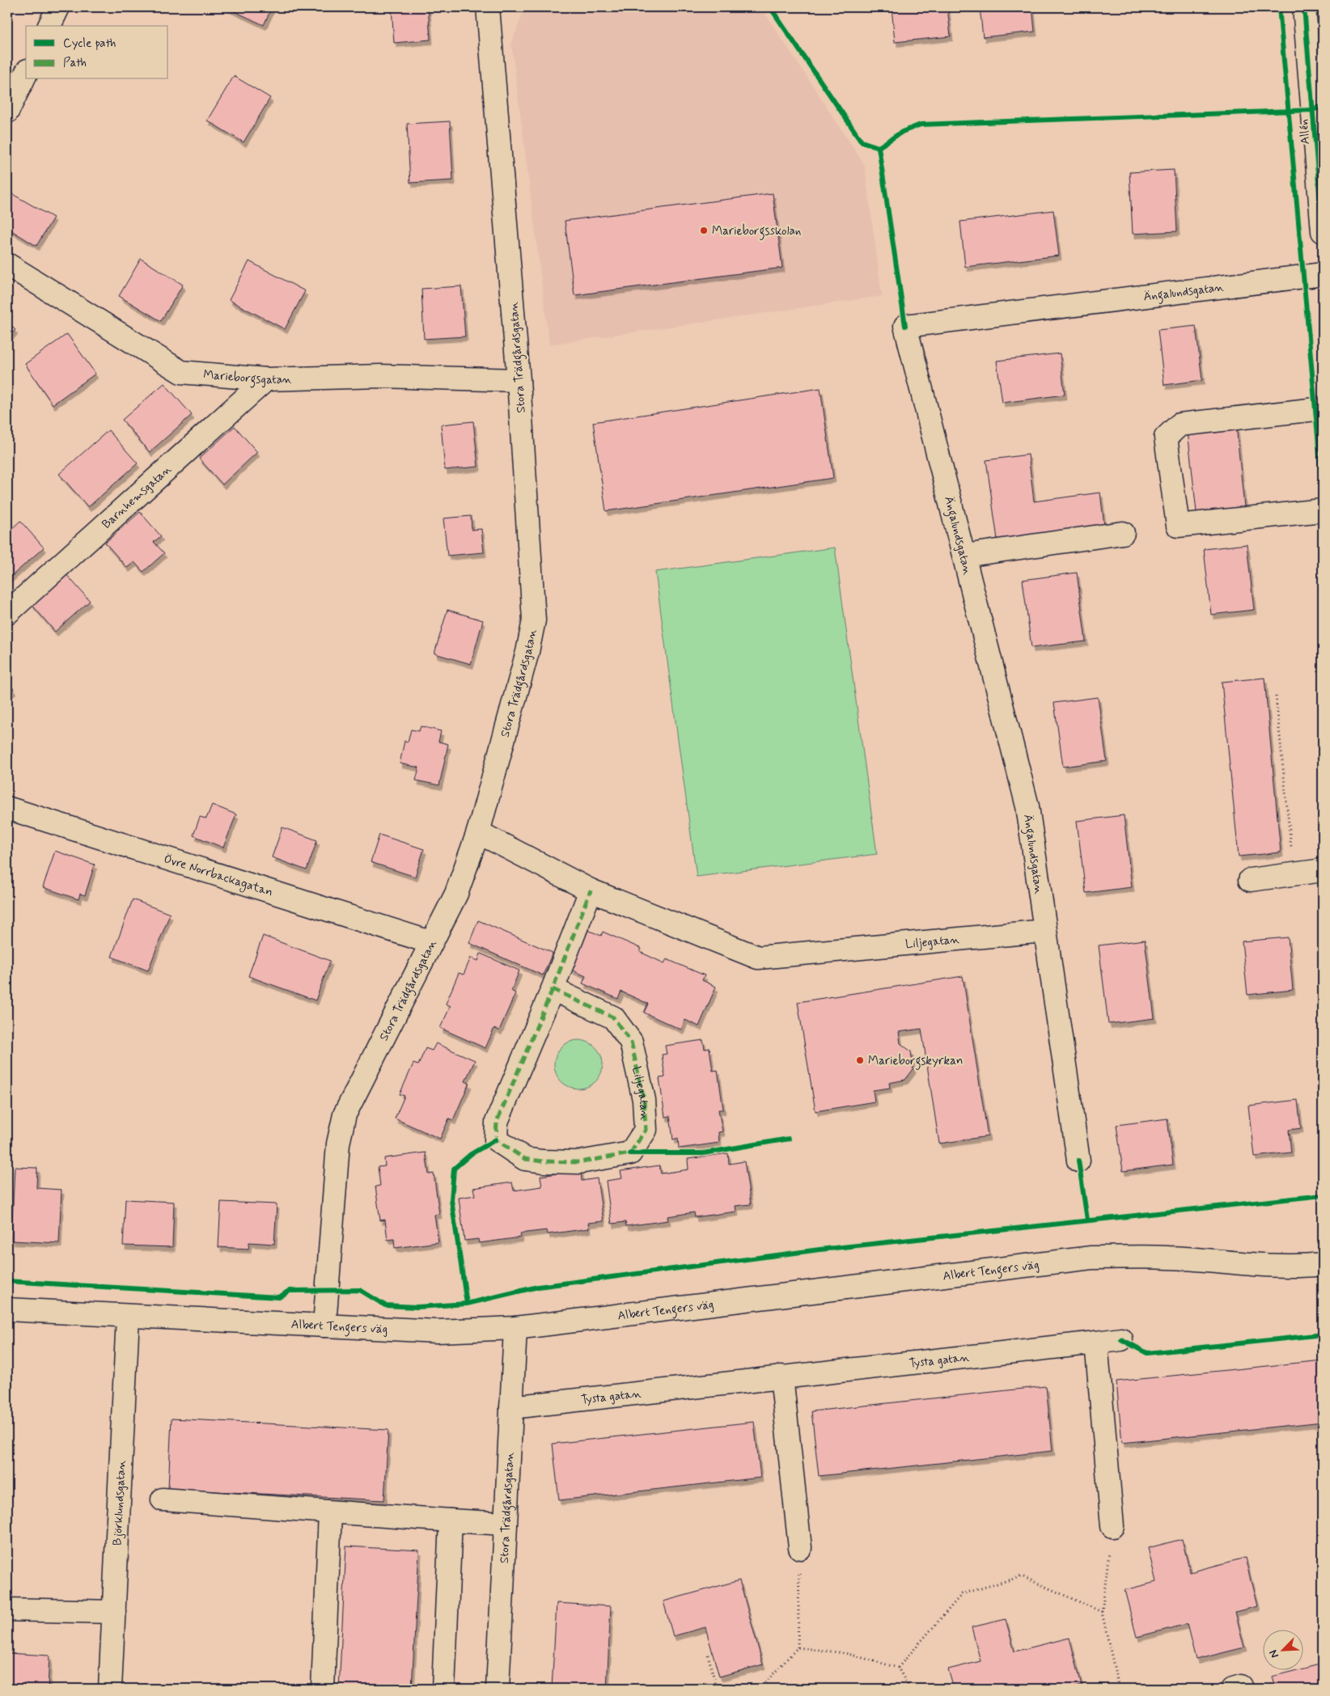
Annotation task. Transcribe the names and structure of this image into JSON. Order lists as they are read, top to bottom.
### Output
{
  "streets": {
    "street": [
      "Allén",
      "Ängalundsgatan",
      "Stora Trädgårdsgatan",
      "Marieborgsgatan",
      "Barnhemsgatan",
      "Övre Norrbackagatan",
      "Liljegatan",
      "Albert Tengers väg",
      "Tysta gatan",
      "Björklundsgatan"
    ]
  },
  "crossings": [
    ["Ängalundsgatan", "Liljegatan"],
    ["Stora Trädgårdsgatan", "Marieborgsgatan"],
    ["Stora Trädgårdsgatan", "Övre Norrbackagatan"],
    ["Stora Trädgårdsgatan", "Liljegatan"],
    ["Stora Trädgårdsgatan", "Albert Tengers väg"],
    ["Stora Trädgårdsgatan", "Tysta gatan"],
    ["Marieborgsgatan", "Barnhemsgatan"],
    ["Albert Tengers väg", "Björklundsgatan"]
  ],
  "places": ["Marieborgsskolan", "Marieborgskyrkan"],
  "legend": ["Cycle path", "Path"],
  "north": "bottom left"
}
